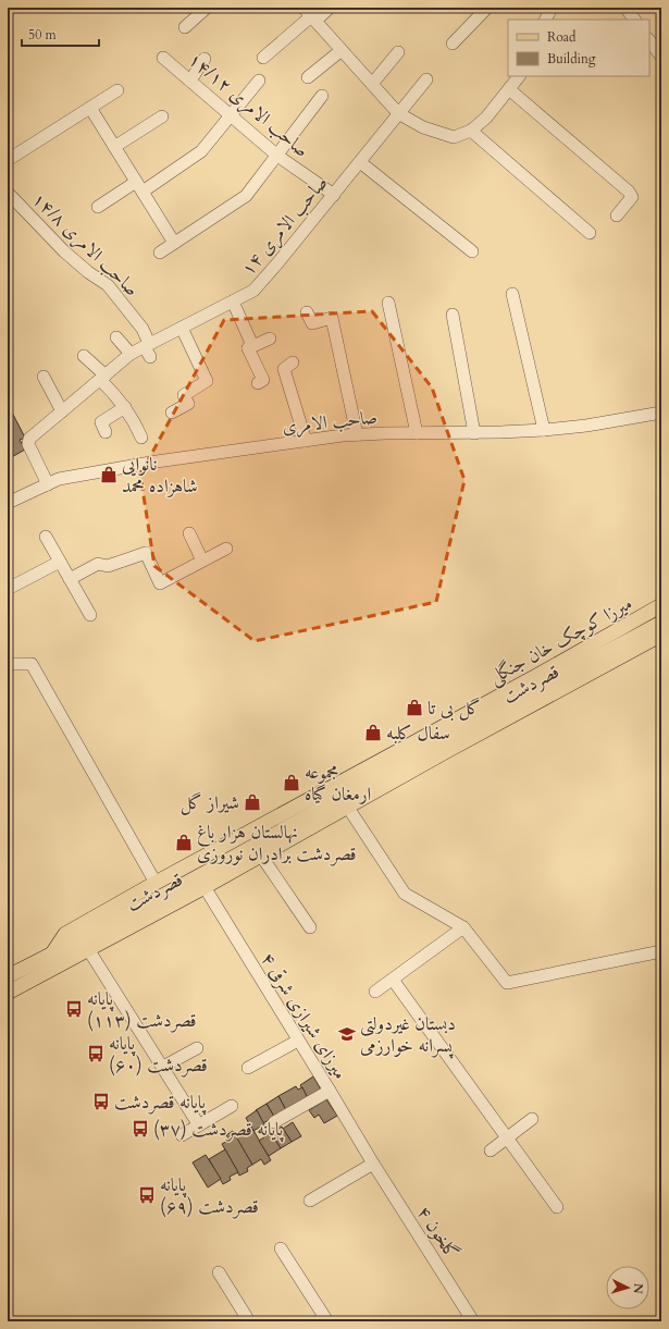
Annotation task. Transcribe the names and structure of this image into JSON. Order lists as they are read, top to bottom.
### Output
{
  "streets": {
    "main road": ["میرزا کوچک خان جنگلی", "قصردشت"],
    "street": [
      "۱۴/۱۲ صاحب الامری",
      "۱۴ صاحب الامری",
      "صاحب الامری ۱۴/۸",
      "صاحب الامری",
      "۴ میرزای شیرازی شرقی",
      "۴ گلخون"
    ]
  },
  "crossings": [
    ["۱۴/۱۲ صاحب الامری", "۱۴ صاحب الامری"],
    ["۱۴ صاحب الامری", "صاحب الامری ۱۴/۸"],
    ["۱۴ صاحب الامری", "صاحب الامری"],
    ["میرزا کوچک خان جنگلی", "قصردشت"],
    ["قصردشت", "۴ میرزای شیرازی شرقی"],
    ["۴ میرزای شیرازی شرقی", "۴ گلخون"]
  ],
  "places": {
    "shop": [
      "نانوایی شاهزاده محمد",
      "گل بی تا",
      "سفال کلبه",
      "مجموعه ارمغان گیاه",
      "شیراز گل",
      "نهالستان هزار باغ قصردشت برادران نوروزی"
    ],
    "bus stop": [
      "پایانه قصردشت (۱۱۳)",
      "پایانه قصردشت (۶۰)",
      "پایانه قصردشت",
      "پایانه قصردشت (۳۷)",
      "پایانه قصردشت (۶۹)"
    ],
    "school or university": ["دبستان غیردولتی پسرانه خوارزمی"]
  },
  "legend": ["Road", "Building"],
  "scale_bar": "50 m",
  "north": "right"
}
